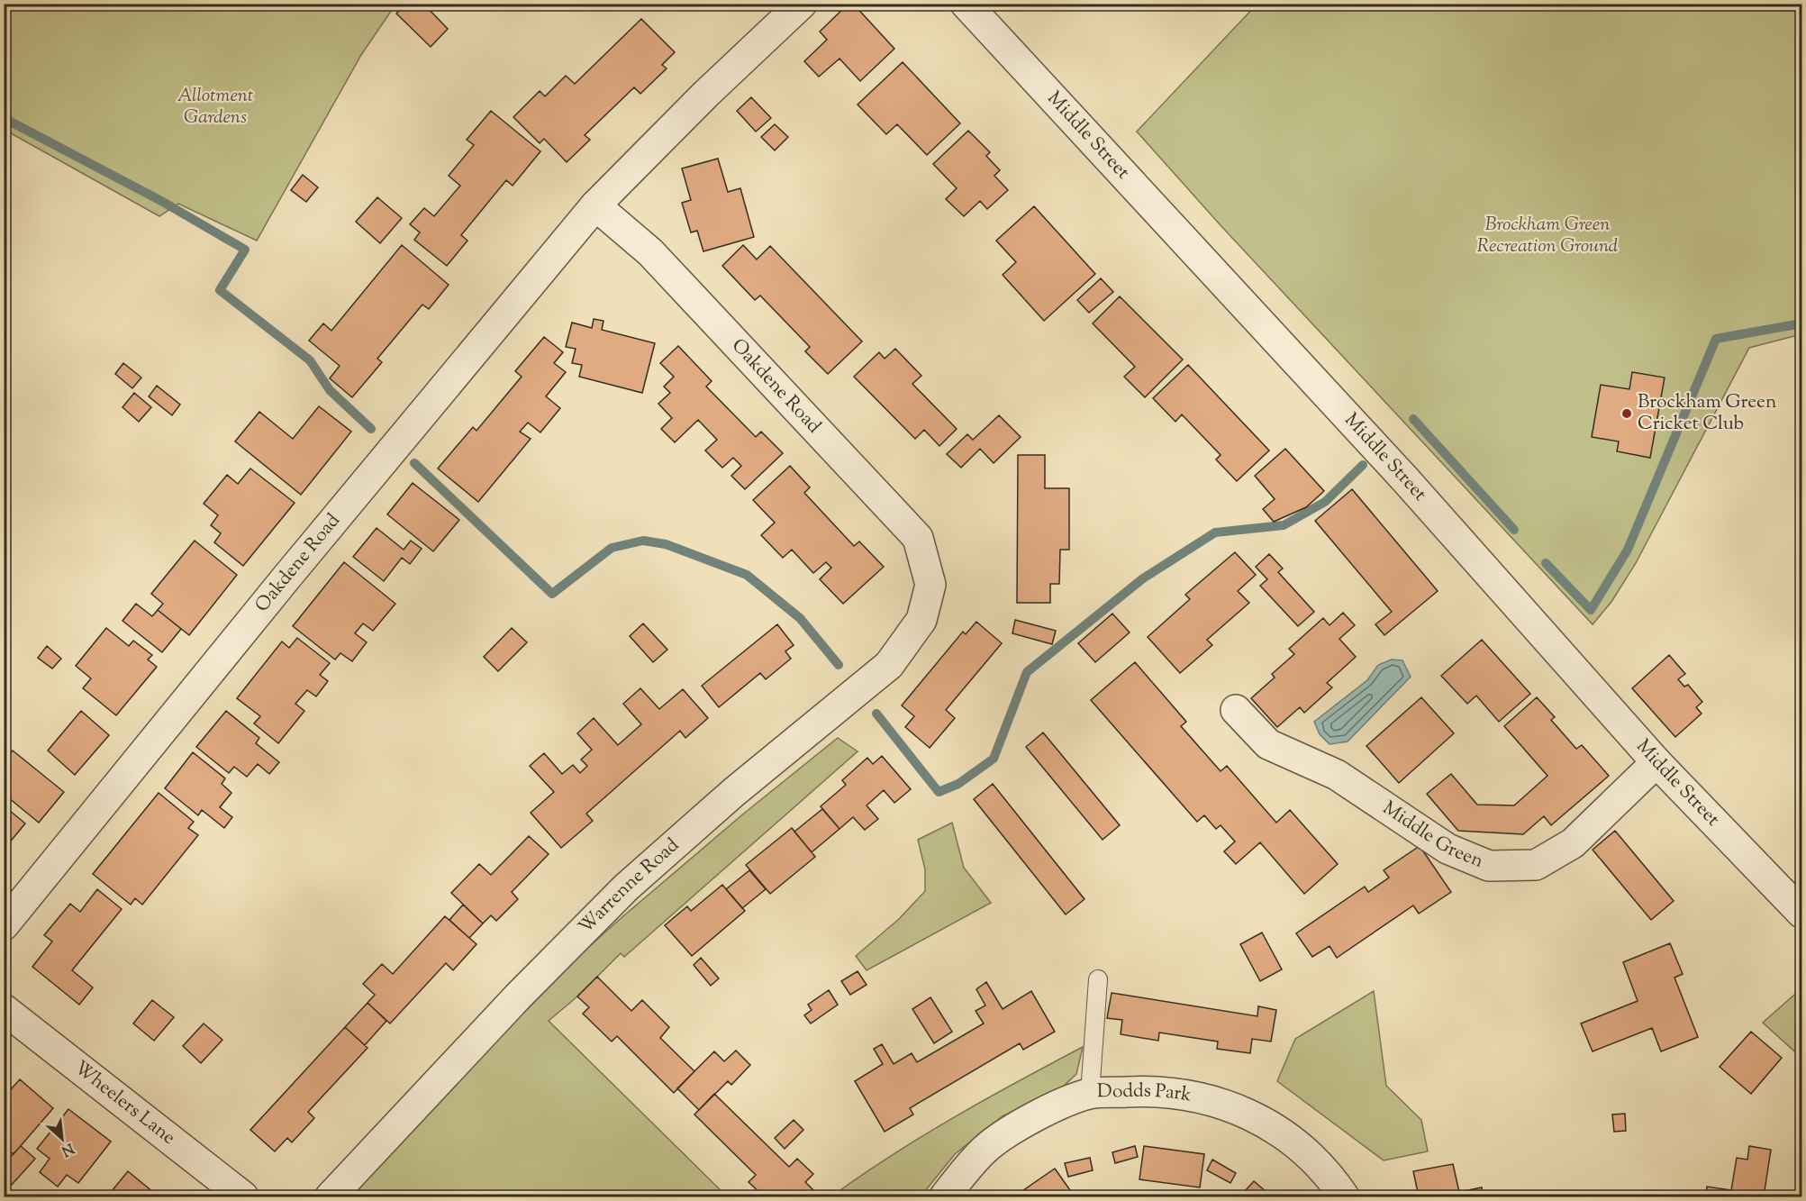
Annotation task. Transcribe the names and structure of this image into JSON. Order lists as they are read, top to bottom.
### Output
{
  "streets": {
    "street": [
      "Middle Street",
      "Oakdene Road",
      "Middle Green",
      "Warrenne Road",
      "Dodds Park",
      "Wheelers Lane"
    ]
  },
  "crossings": [
    ["Middle Street", "Middle Green"],
    ["Oakdene Road", "Warrenne Road"]
  ],
  "parks": ["Allotment Gardens", "Brockham Green Recreation Ground"],
  "places": ["Brockham Green Cricket Club"],
  "north": "bottom right"
}
